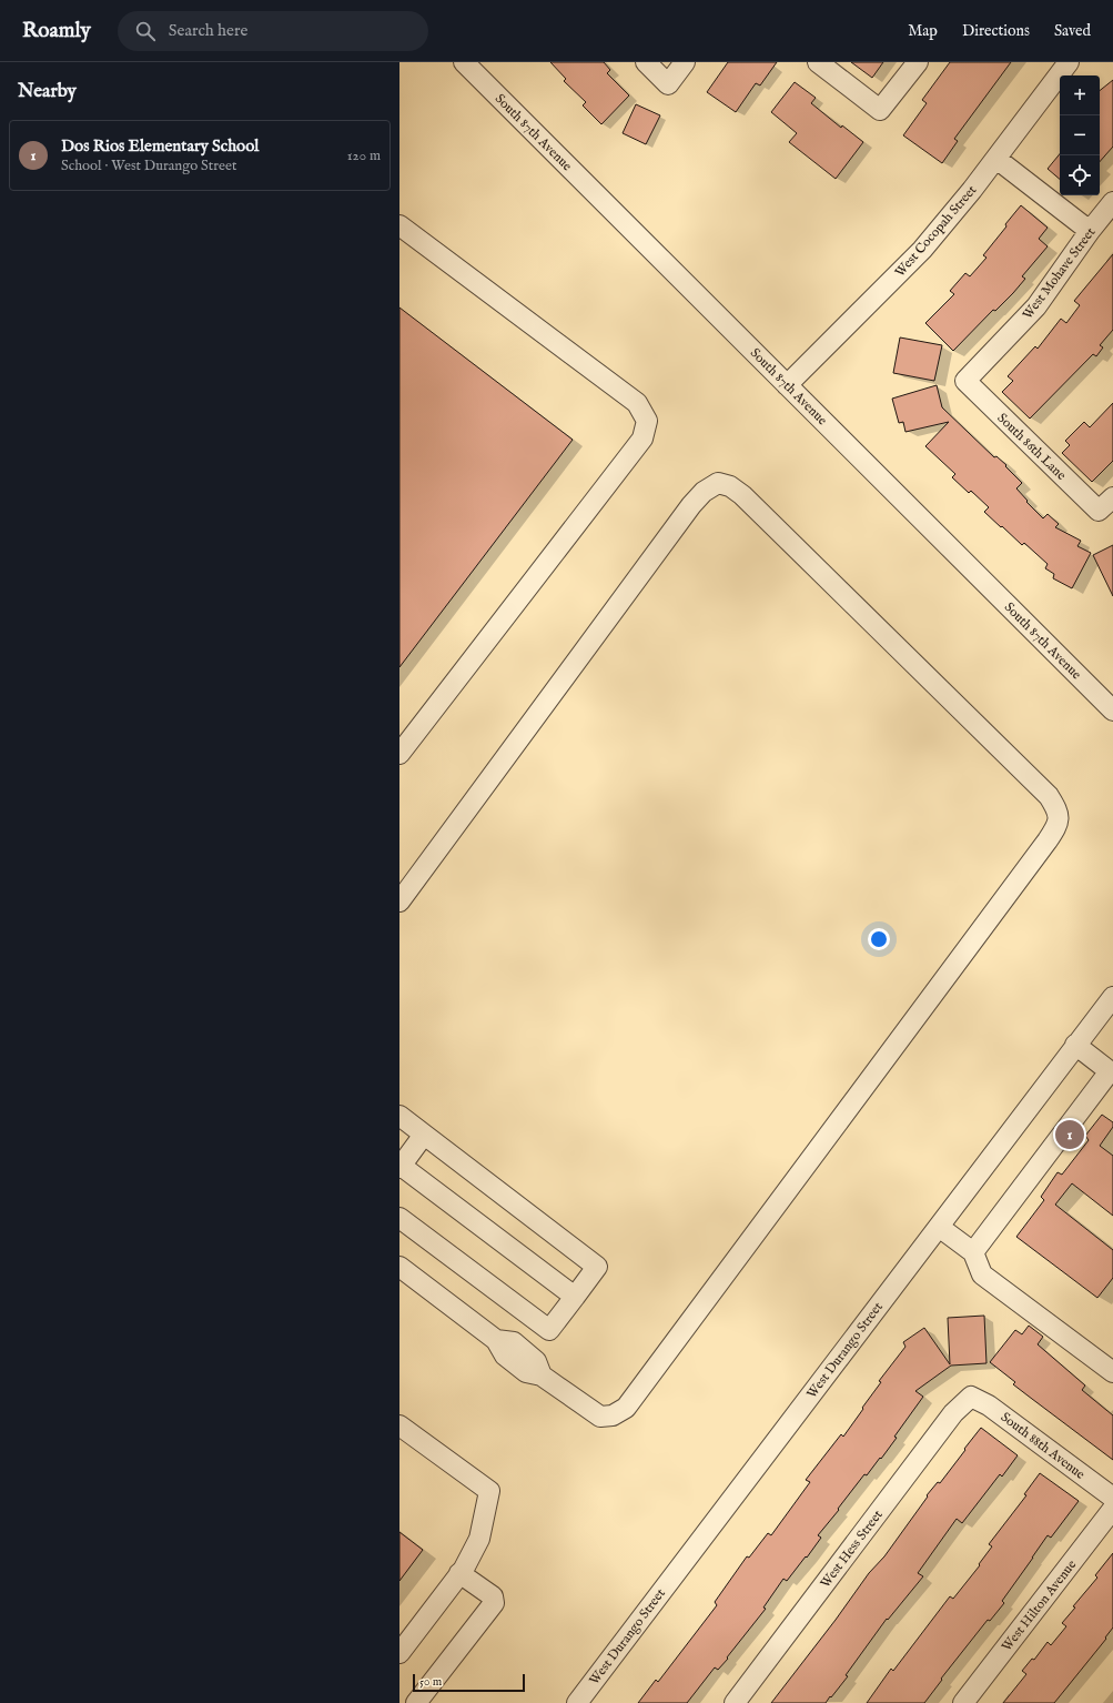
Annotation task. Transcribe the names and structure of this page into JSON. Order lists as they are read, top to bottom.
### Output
{
  "streets": {
    "street": [
      "South 87th Avenue",
      "West Cocopah Street",
      "West Mohave Street",
      "South 86th Lane",
      "West Durango Street",
      "South 88th Avenue",
      "West Hess Street",
      "West Hilton Avenue"
    ]
  },
  "crossings": [
    ["South 87th Avenue", "West Cocopah Street"],
    ["West Mohave Street", "South 86th Lane"],
    ["South 88th Avenue", "West Hess Street"]
  ],
  "scale_bar": "50 m",
  "page": {
    "header": "Roamly",
    "search": "Search here",
    "nav": ["Map", "Directions", "Saved"],
    "heading": "Nearby",
    "map_buttons": ["+", "−"],
    "list": [
      {
        "mark": "1",
        "name": "Dos Rios Elementary School",
        "note": "School · West Durango Street",
        "value": "120 m"
      }
    ],
    "pins": "1",
    "scale": "50 m"
  }
}
